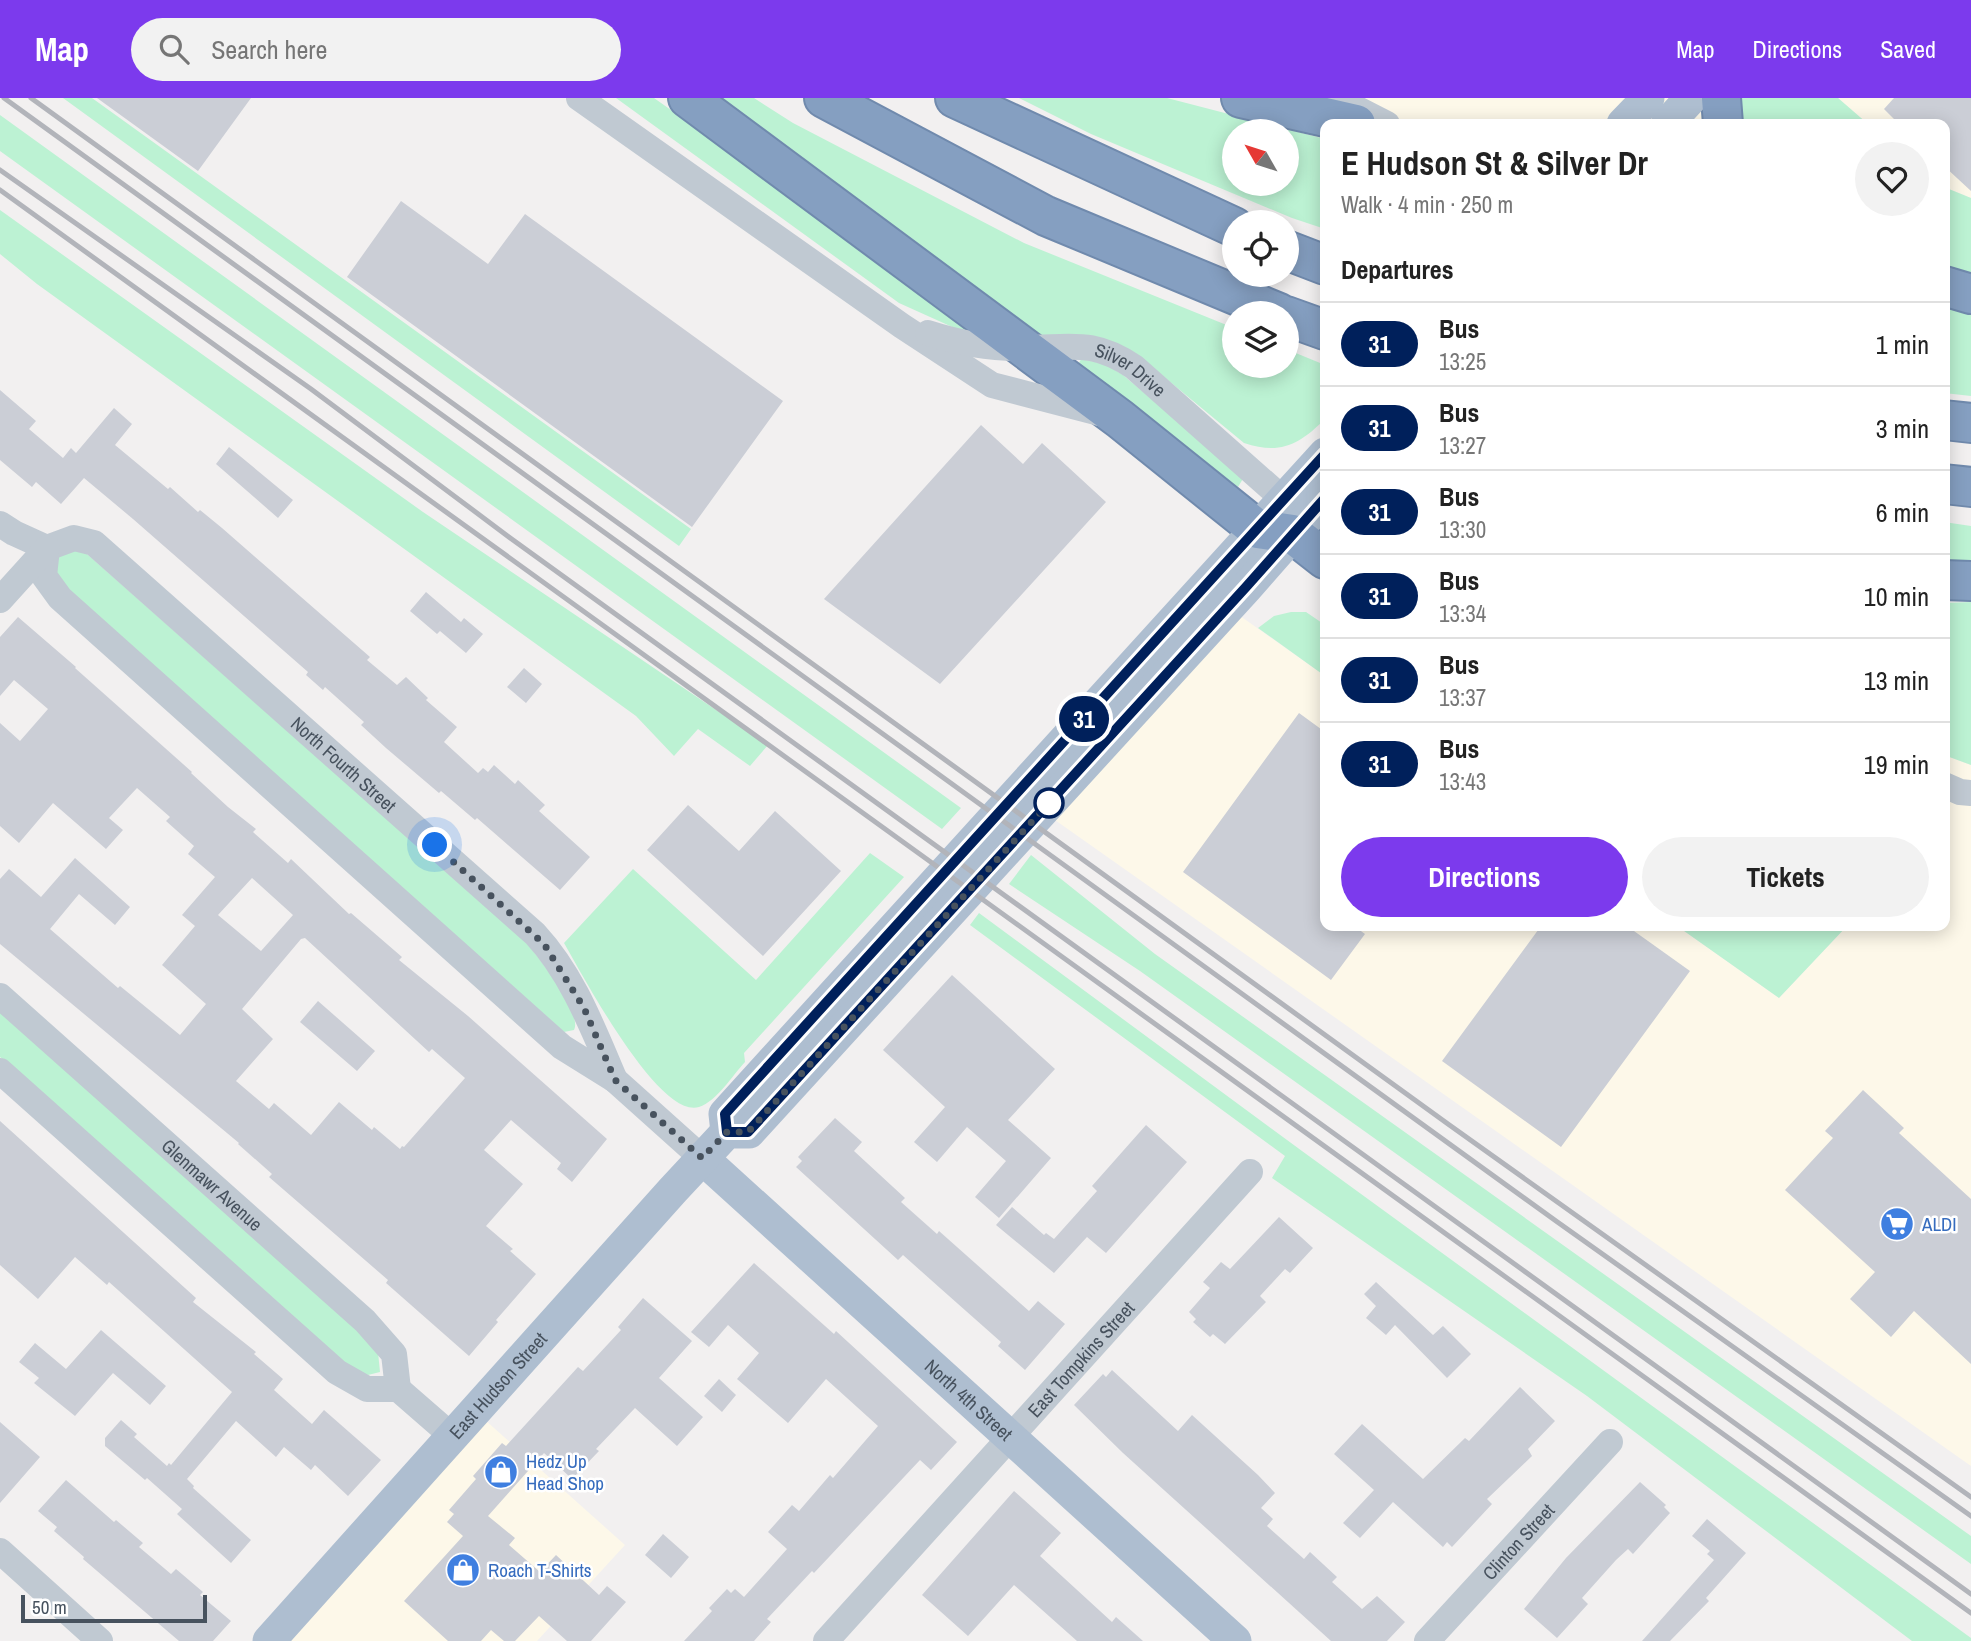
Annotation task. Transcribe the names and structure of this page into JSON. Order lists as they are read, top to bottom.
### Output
{
  "streets": {
    "main road": ["East Hudson Street", "North 4th Street"],
    "street": [
      "Silver Drive",
      "North Fourth Street",
      "Glenmawr Avenue",
      "East Tompkins Street",
      "Clinton Street"
    ]
  },
  "crossings": [
    ["Silver Drive", "East Hudson Street"],
    ["North Fourth Street", "East Hudson Street"],
    ["North Fourth Street", "North 4th Street"],
    ["East Tompkins Street", "North 4th Street"],
    ["East Hudson Street", "North 4th Street"]
  ],
  "places": {
    "supermarket": ["ALDI"],
    "shop": ["Hedz Up Head Shop", "Roach T-Shirts"]
  },
  "lines": ["bus line 31"],
  "scale_bar": "50 m",
  "north": "top left",
  "page": {
    "header": "Map",
    "search": "Search here",
    "nav": ["Map", "Directions", "Saved"],
    "on_map": "31",
    "heading": [
      ["E Hudson St & Silver Dr", "Walk · 4 min · 250 m"],
      "Departures"
    ],
    "list": [
      {
        "mark": "31",
        "name": "Bus",
        "note": "13:25",
        "value": "1 min"
      },
      {
        "mark": "31",
        "name": "Bus",
        "note": "13:27",
        "value": "3 min"
      },
      {
        "mark": "31",
        "name": "Bus",
        "note": "13:30",
        "value": "6 min"
      },
      {
        "mark": "31",
        "name": "Bus",
        "note": "13:34",
        "value": "10 min"
      },
      {
        "mark": "31",
        "name": "Bus",
        "note": "13:37",
        "value": "13 min"
      },
      {
        "mark": "31",
        "name": "Bus",
        "note": "13:43",
        "value": "19 min"
      }
    ],
    "buttons": ["Directions", "Tickets"],
    "scale": "50 m"
  }
}
